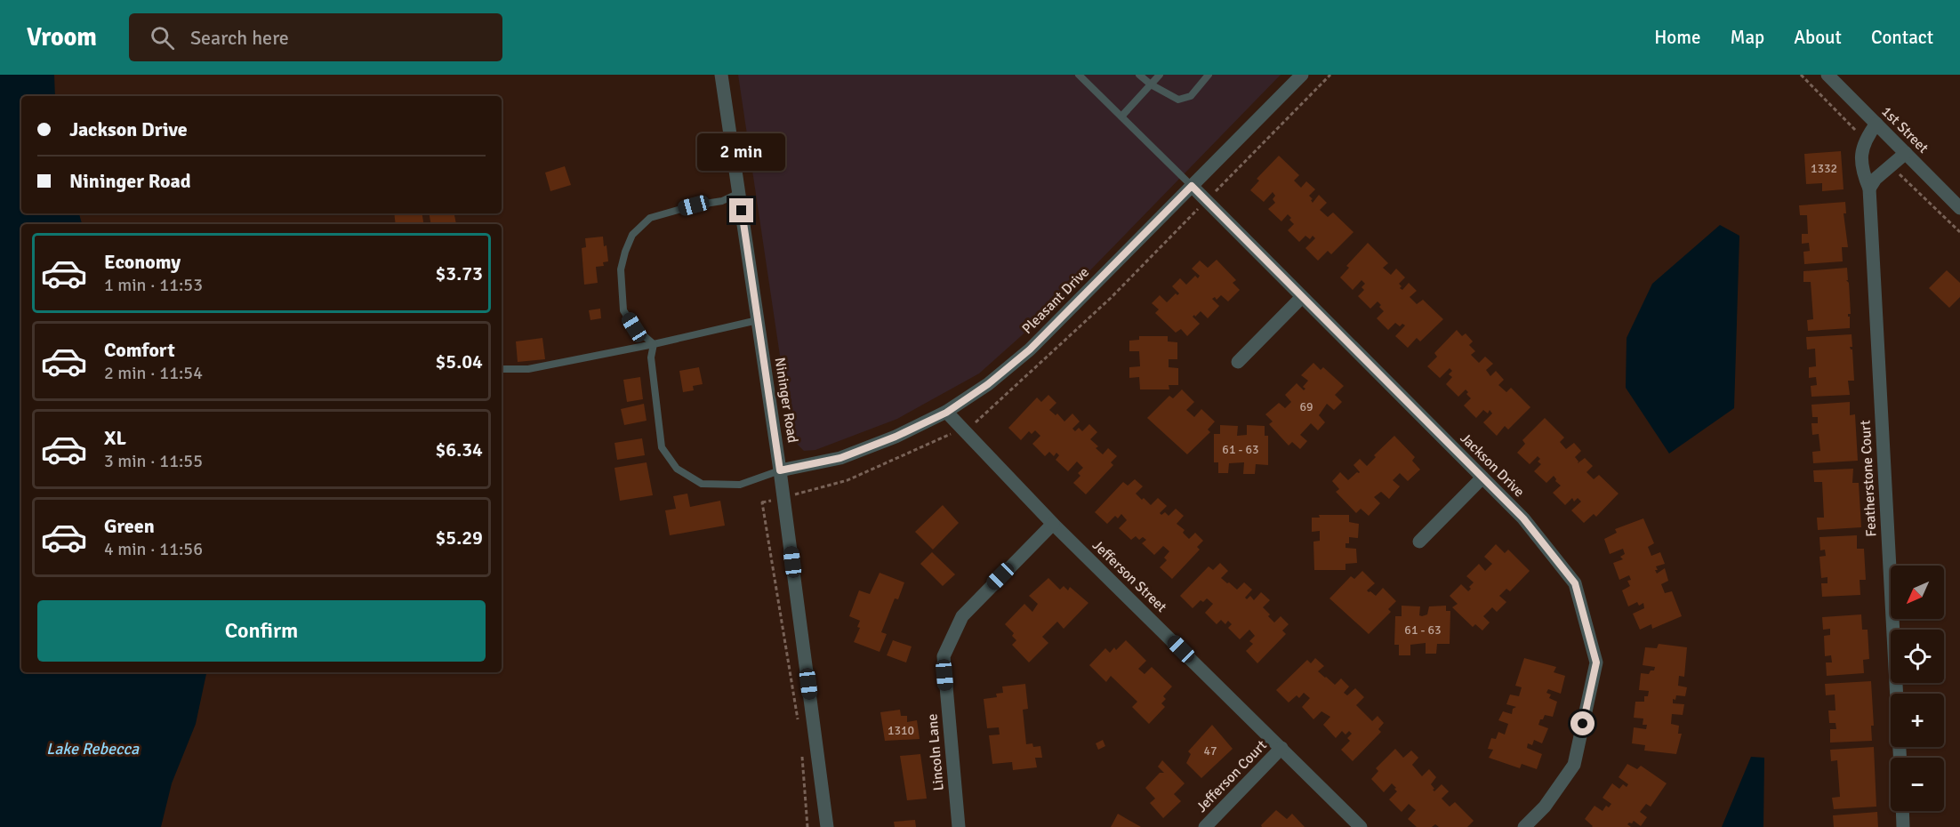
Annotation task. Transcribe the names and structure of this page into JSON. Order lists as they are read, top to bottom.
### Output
{
  "streets": {
    "street": [
      "1st Street",
      "Pleasant Drive",
      "Nininger Road",
      "Jackson Drive",
      "Featherstone Court",
      "Jefferson Street",
      "Lincoln Lane",
      "Jefferson Court"
    ]
  },
  "crossings": [
    ["Pleasant Drive", "Nininger Road"],
    ["Pleasant Drive", "Jackson Drive"],
    ["Pleasant Drive", "Jefferson Street"],
    ["Jefferson Street", "Lincoln Lane"],
    ["Jefferson Street", "Jefferson Court"]
  ],
  "water": ["Lake Rebecca"],
  "house_numbers": [
    "1332",
    "69",
    "61 - 63",
    "61 - 63",
    "1310",
    "47"
  ],
  "north": "bottom left",
  "page": {
    "header": "Vroom",
    "search": "Search here",
    "nav": [
      "Home",
      "Map",
      "About",
      "Contact"
    ],
    "banner": ["Jackson Drive", "Nininger Road"],
    "bubble": "2 min",
    "list": [
      {
        "name": "Economy",
        "note": "1 min · 11:53",
        "value": "$3.73"
      },
      {
        "name": "Comfort",
        "note": "2 min · 11:54",
        "value": "$5.04"
      },
      {
        "name": "XL",
        "note": "3 min · 11:55",
        "value": "$6.34"
      },
      {
        "name": "Green",
        "note": "4 min · 11:56",
        "value": "$5.29"
      }
    ],
    "map_buttons": ["+", "−"],
    "buttons": "Confirm"
  }
}
